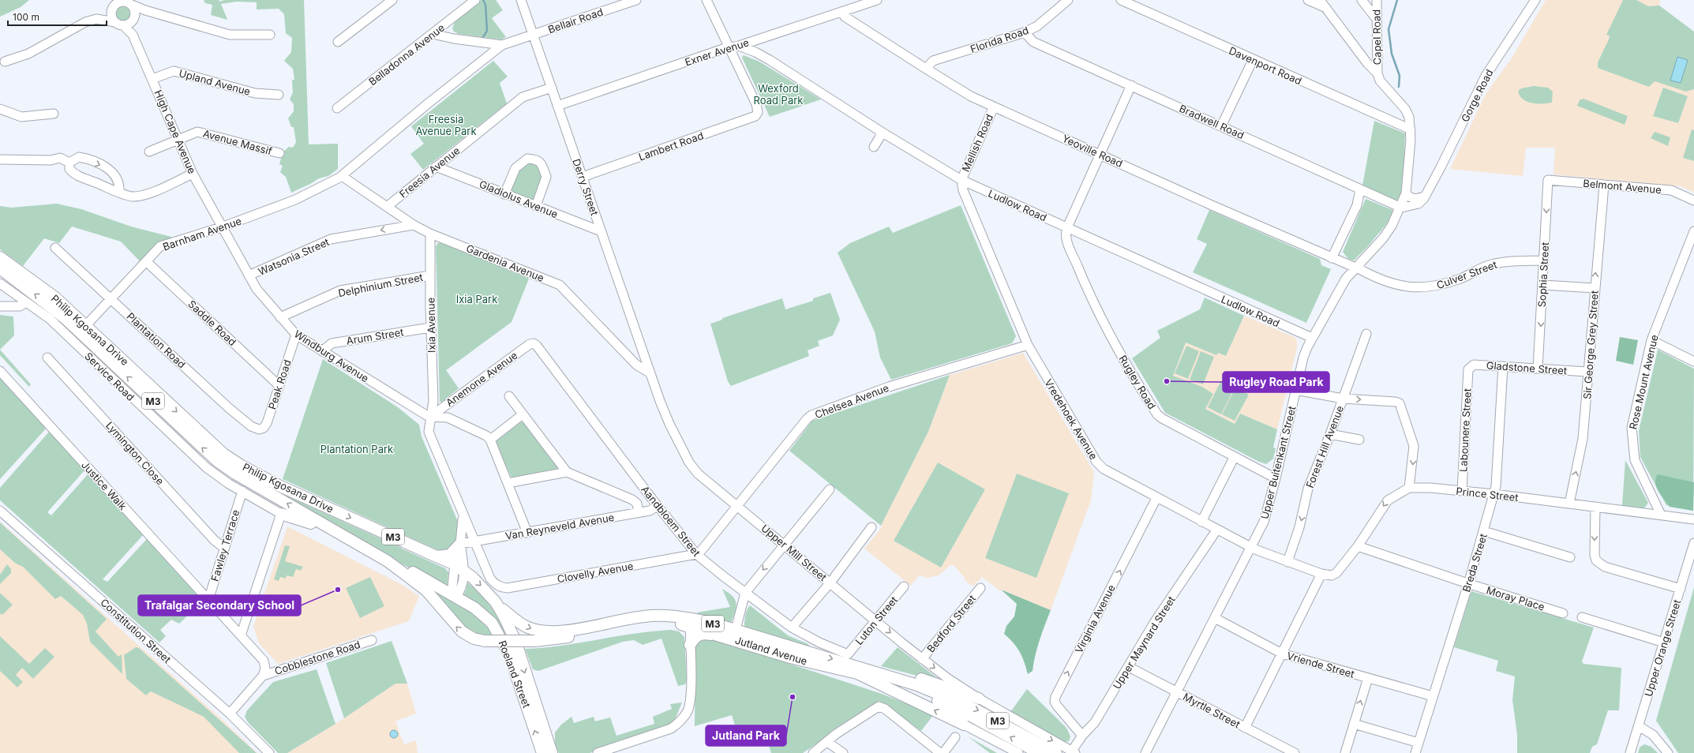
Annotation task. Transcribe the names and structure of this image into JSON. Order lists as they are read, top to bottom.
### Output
{
  "streets": {
    "main road": [
      "Philip Kgosana Drive",
      "M3",
      "Jutland Avenue",
      "Roeland Street"
    ],
    "street": [
      "Bellair Road",
      "Capel Road",
      "Florida Road",
      "Exner Avenue",
      "Belladonna Avenue",
      "Davenport Road",
      "Upland Avenue",
      "Gorge Road",
      "Bradwell Road",
      "High Cape Avenue",
      "Avenue Massif",
      "Mellish Road",
      "Lambert Road",
      "Yeoville Road",
      "Freesia Avenue",
      "Belmont Avenue",
      "Derry Street",
      "Gladiolus Avenue",
      "Ludlow Road",
      "Barnham Avenue",
      "Watsonia Street",
      "Gardenia Avenue",
      "Culver Street",
      "Sophia Street",
      "Delphinium Street",
      "Saddle Road",
      "Ixia Avenue",
      "Arum Street",
      "Plantation Road",
      "Sir George Grey Street",
      "Windburg Avenue",
      "Gladstone Street",
      "Service Road",
      "Anemone Avenue",
      "Rugley Road",
      "Rose Mount Avenue",
      "Peak Road",
      "Chelsea Avenue",
      "Vredehoek Avenue",
      "Labounere Street",
      "Forest Hill Avenue",
      "Lymington Close",
      "Upper Buitenkant Street",
      "Justice Walk",
      "Prince Street",
      "Aandbloem Street",
      "Van Reyneveld Avenue",
      "Fawley Terrace",
      "Upper Mill Street",
      "Breda Street",
      "Clovelly Avenue",
      "Moray Place",
      "Virginia Avenue",
      "Luton Street",
      "Bedford Street",
      "Constitution Street",
      "Upper Maynard Street",
      "Upper Orange Street",
      "Cobblestone Road",
      "Vriende Street",
      "Myrtle Street"
    ]
  },
  "crossings": [
    ["Bellair Road", "Derry Street"],
    ["Bellair Road", "Barnham Avenue"],
    ["Capel Road", "Upper Buitenkant Street"],
    ["Florida Road", "Bradwell Road"],
    ["Florida Road", "Yeoville Road"],
    ["Exner Avenue", "Lambert Road"],
    ["Exner Avenue", "Yeoville Road"],
    ["Exner Avenue", "Derry Street"],
    ["Exner Avenue", "Ludlow Road"],
    ["Davenport Road", "Upper Buitenkant Street"],
    ["Upland Avenue", "High Cape Avenue"],
    ["Gorge Road", "Bradwell Road"],
    ["Gorge Road", "Upper Buitenkant Street"],
    ["Bradwell Road", "Upper Buitenkant Street"],
    ["High Cape Avenue", "Avenue Massif"],
    ["High Cape Avenue", "Barnham Avenue"],
    ["High Cape Avenue", "Windburg Avenue"],
    ["Mellish Road", "Yeoville Road"],
    ["Mellish Road", "Ludlow Road"],
    ["Mellish Road", "Vredehoek Avenue"],
    ["Lambert Road", "Derry Street"],
    ["Lambert Road", "Ludlow Road"],
    ["Yeoville Road", "Culver Street"],
    ["Yeoville Road", "Upper Buitenkant Street"],
    ["Freesia Avenue", "Derry Street"],
    ["Freesia Avenue", "Gladiolus Avenue"],
    ["Freesia Avenue", "Gardenia Avenue"],
    ["Belmont Avenue", "Sophia Street"],
    ["Belmont Avenue", "Sir George Grey Street"],
    ["Derry Street", "Gladiolus Avenue"],
    ["Derry Street", "Gardenia Avenue"],
    ["Derry Street", "Upper Mill Street"],
    ["Ludlow Road", "Rugley Road"],
    ["Ludlow Road", "Vredehoek Avenue"],
    ["Ludlow Road", "Upper Buitenkant Street"],
    ["Barnham Avenue", "Gardenia Avenue"],
    ["Barnham Avenue", "Saddle Road"],
    ["Barnham Avenue", "Philip Kgosana Drive"],
    ["Barnham Avenue", "Plantation Road"],
    ["Barnham Avenue", "Windburg Avenue"],
    ["Watsonia Street", "Gardenia Avenue"],
    ["Watsonia Street", "Windburg Avenue"],
    ["Gardenia Avenue", "Ixia Avenue"],
    ["Gardenia Avenue", "Upper Mill Street"],
    ["Culver Street", "Sophia Street"],
    ["Culver Street", "Upper Buitenkant Street"],
    ["Sophia Street", "Gladstone Street"],
    ["Delphinium Street", "Ixia Avenue"],
    ["Delphinium Street", "Windburg Avenue"],
    ["Saddle Road", "Peak Road"],
    ["Ixia Avenue", "Arum Street"],
    ["Ixia Avenue", "Windburg Avenue"],
    ["Ixia Avenue", "Anemone Avenue"],
    ["Ixia Avenue", "Van Reyneveld Avenue"],
    ["Ixia Avenue", "Clovelly Avenue"],
    ["Philip Kgosana Drive", "Jutland Avenue"],
    ["Philip Kgosana Drive", "Roeland Street"],
    ["Arum Street", "Windburg Avenue"],
    ["Plantation Road", "Peak Road"],
    ["Sir George Grey Street", "Gladstone Street"],
    ["Sir George Grey Street", "Prince Street"],
    ["Windburg Avenue", "Anemone Avenue"],
    ["Windburg Avenue", "Peak Road"],
    ["Gladstone Street", "Labounere Street"],
    ["Gladstone Street", "Breda Street"],
    ["Service Road", "Fawley Terrace"],
    ["Anemone Avenue", "Aandbloem Street"],
    ["Rugley Road", "Upper Buitenkant Street"],
    ["Rose Mount Avenue", "Prince Street"],
    ["Chelsea Avenue", "Vredehoek Avenue"],
    ["Chelsea Avenue", "Aandbloem Street"],
    ["Chelsea Avenue", "Upper Mill Street"],
    ["Chelsea Avenue", "Clovelly Avenue"],
    ["Vredehoek Avenue", "Forest Hill Avenue"],
    ["Vredehoek Avenue", "Upper Buitenkant Street"],
    ["Vredehoek Avenue", "Virginia Avenue"],
    ["Vredehoek Avenue", "Upper Maynard Street"],
    ["Labounere Street", "Prince Street"],
    ["Lymington Close", "Fawley Terrace"],
    ["Upper Buitenkant Street", "Vriende Street"],
    ["Upper Buitenkant Street", "Myrtle Street"],
    ["Justice Walk", "Fawley Terrace"],
    ["Justice Walk", "Cobblestone Road"],
    ["Prince Street", "Breda Street"],
    ["Aandbloem Street", "Van Reyneveld Avenue"],
    ["Aandbloem Street", "Clovelly Avenue"],
    ["Aandbloem Street", "Luton Street"],
    ["Aandbloem Street", "Jutland Avenue"],
    ["Upper Mill Street", "Luton Street"],
    ["Upper Mill Street", "Bedford Street"],
    ["Upper Mill Street", "Upper Maynard Street"],
    ["Breda Street", "Moray Place"],
    ["Breda Street", "Vriende Street"],
    ["Virginia Avenue", "Upper Maynard Street"],
    ["Luton Street", "Jutland Avenue"],
    ["Upper Maynard Street", "Myrtle Street"],
    ["Jutland Avenue", "Roeland Street"]
  ],
  "one_way": [
    "Watsonia Street",
    "Sophia Street",
    "Sir George Grey Street",
    "Upper Mill Street",
    "Virginia Avenue"
  ],
  "parks": [
    "Wexford Road Park",
    "Freesia Avenue Park",
    "Ixia Park",
    "Plantation Park"
  ],
  "places": ["Rugley Road Park", "Trafalgar Secondary School", "Jutland Park"],
  "scale_bar": "100 m"
}
